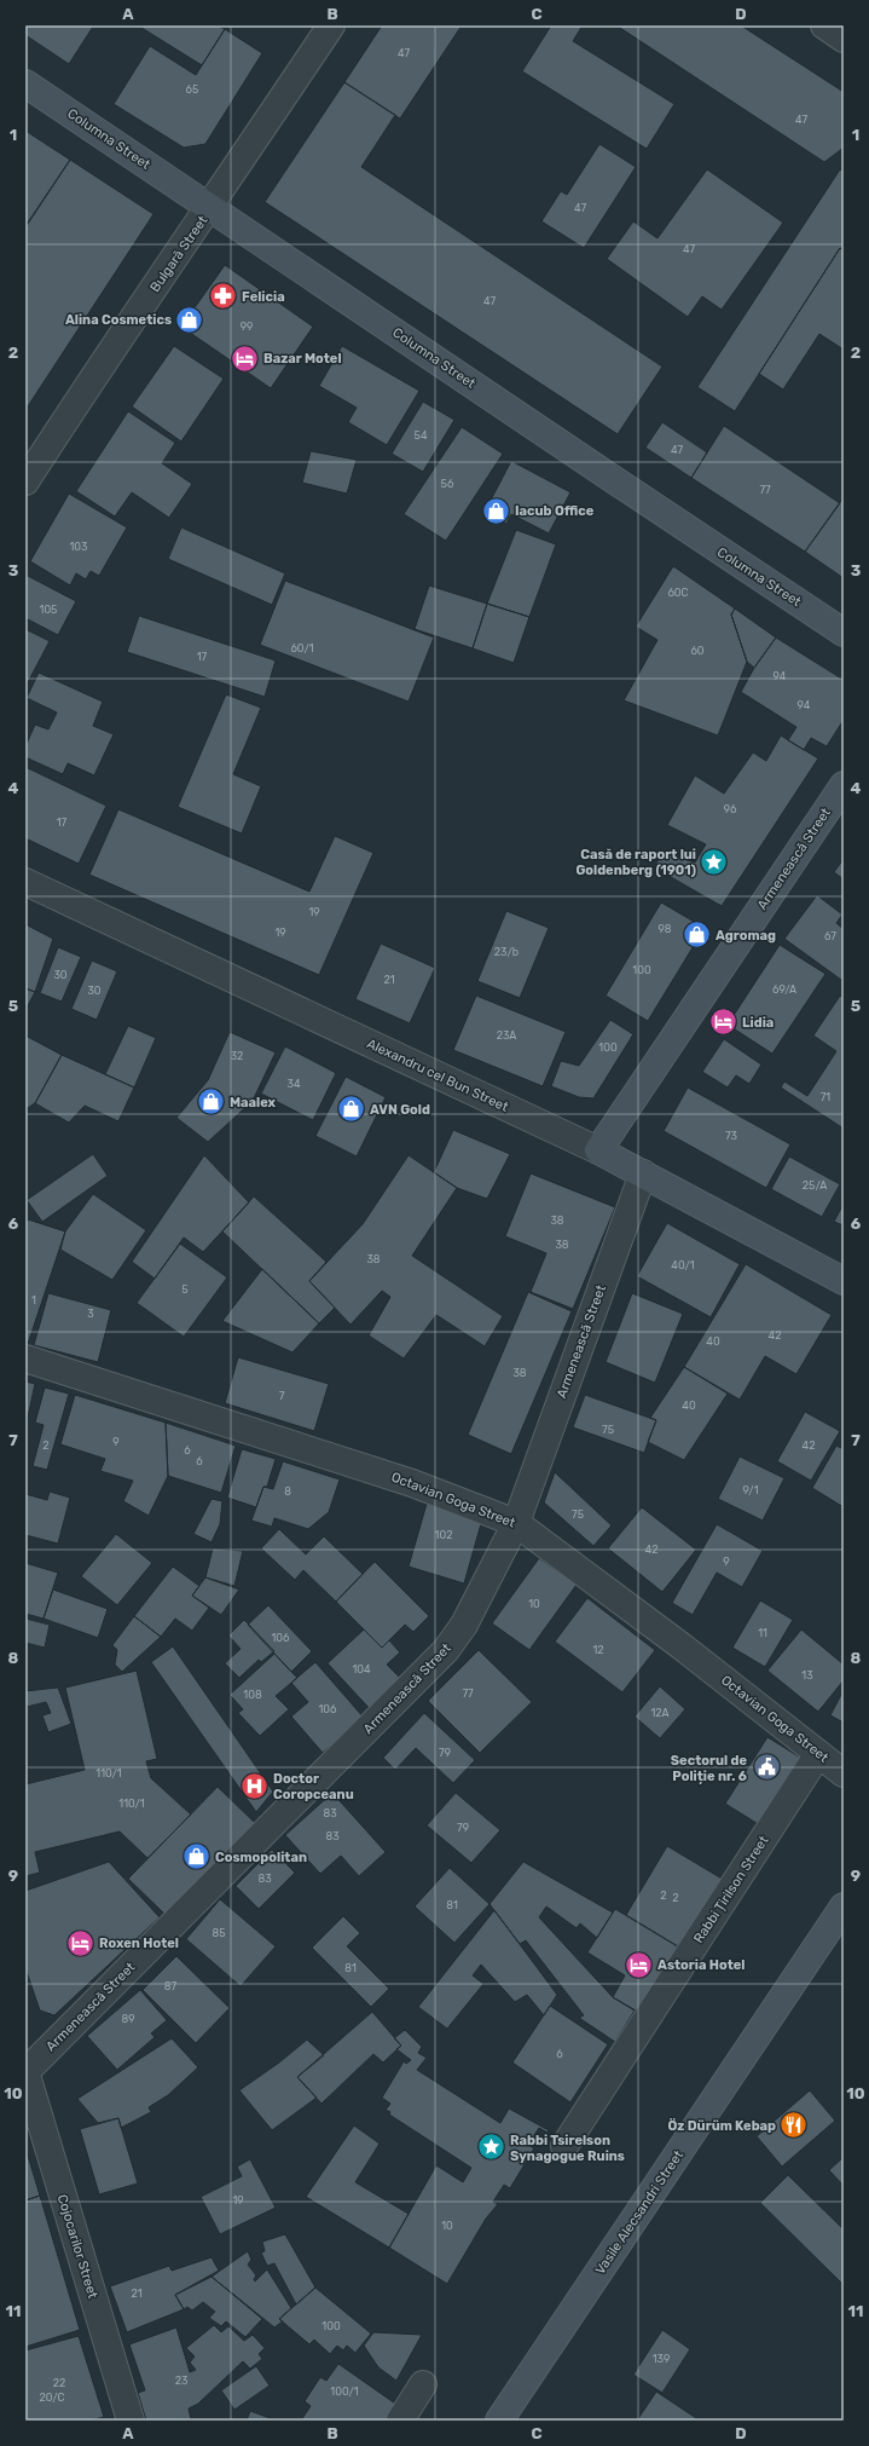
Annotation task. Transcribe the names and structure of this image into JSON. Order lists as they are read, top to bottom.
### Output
{
  "streets": {
    "main road": [
      "Columna Street",
      "Armenească Street",
      "Alexandru cel Bun Street",
      "Vasile Alecsandri Street"
    ],
    "street": [
      "Bulgară Street",
      "Octavian Goga Street",
      "Rabbi Țirilson Street",
      "Cojocarilor Street"
    ]
  },
  "crossings": [
    ["Columna Street", "Bulgară Street"],
    ["Armenească Street", "Alexandru cel Bun Street"],
    ["Armenească Street", "Octavian Goga Street"],
    ["Armenească Street", "Cojocarilor Street"],
    ["Octavian Goga Street", "Rabbi Țirilson Street"]
  ],
  "places": {
    "pharmacy": ["Felicia"],
    "shop": [
      "Alina Cosmetics",
      "Iacub Office",
      "Agromag",
      "Maalex",
      "AVN Gold",
      "Cosmopolitan"
    ],
    "hotel": [
      "Bazar Motel",
      "Lidia",
      "Roxen Hotel",
      "Astoria Hotel"
    ],
    "place": ["Casă de raport lui Goldenberg (1901)", "Rabbi Tsirelson Synagogue Ruins"],
    "public building": ["Sectorul de Poliție nr. 6"],
    "hospital": ["Doctor Coropceanu"],
    "restaurant": ["Öz Dürüm Kebap"]
  },
  "house_numbers": [
    "47",
    "65",
    "47",
    "47",
    "47",
    "47",
    "99",
    "54",
    "47",
    "56",
    "77",
    "103",
    "60C",
    "105",
    "60/1",
    "60",
    "17",
    "94",
    "94",
    "96",
    "17",
    "19",
    "98",
    "19",
    "67",
    "23/b",
    "100",
    "30",
    "21",
    "69/A",
    "30",
    "23A",
    "100",
    "32",
    "34",
    "71",
    "73",
    "25/A",
    "38",
    "38",
    "38",
    "40/1",
    "5",
    "1",
    "3",
    "42",
    "40",
    "38",
    "7",
    "40",
    "75",
    "9",
    "2",
    "42",
    "6",
    "6",
    "9/1",
    "8",
    "75",
    "102",
    "42",
    "9",
    "10",
    "11",
    "106",
    "12",
    "104",
    "13",
    "77",
    "108",
    "106",
    "12A",
    "79",
    "110/1",
    "110/1",
    "83",
    "79",
    "83",
    "83",
    "2",
    "2",
    "81",
    "85",
    "81",
    "87",
    "89",
    "6",
    "19",
    "10",
    "21",
    "100",
    "139",
    "23",
    "22",
    "100/1",
    "20/C"
  ],
  "grid": {
    "columns": [
      "A",
      "B",
      "C",
      "D"
    ],
    "rows": [
      "1",
      "2",
      "3",
      "4",
      "5",
      "6",
      "7",
      "8",
      "9",
      "10",
      "11"
    ]
  }
}
